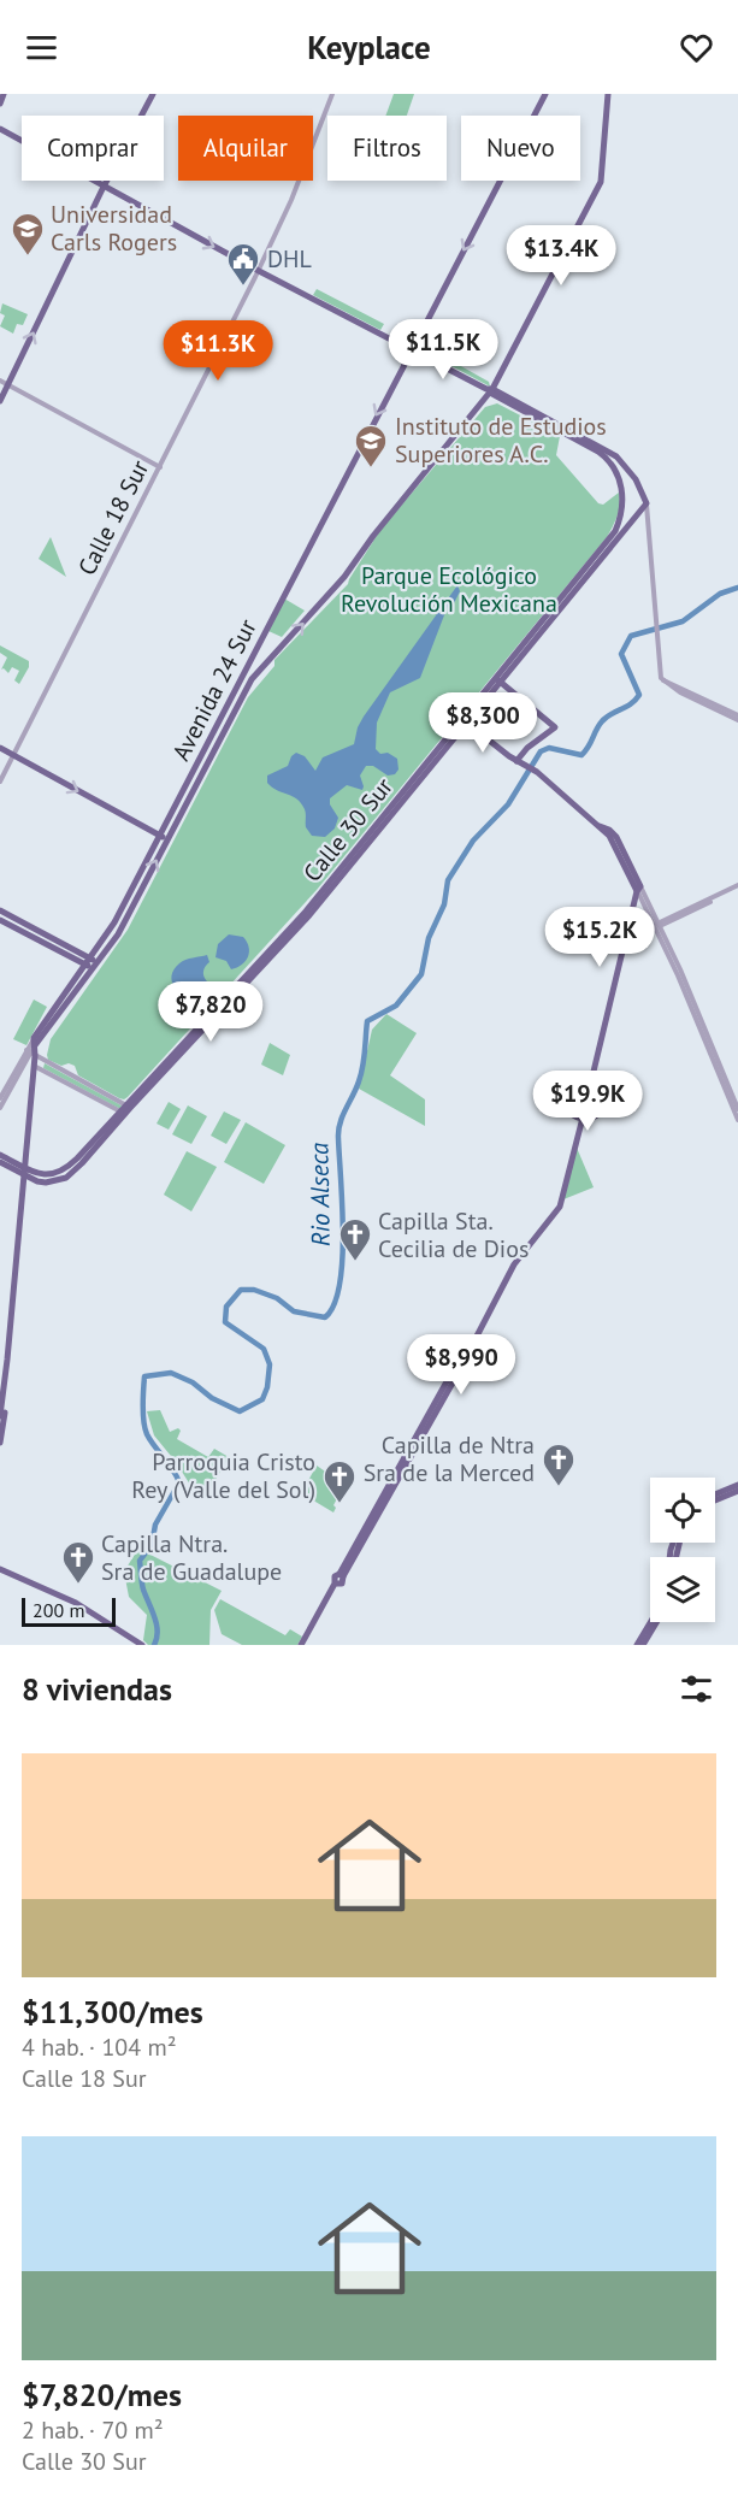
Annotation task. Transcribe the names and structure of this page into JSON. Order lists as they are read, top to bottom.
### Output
{
  "streets": {
    "main road": ["Avenida 24 Sur", "Calle 30 Sur"],
    "street": ["Calle 18 Sur"]
  },
  "water": ["Rio Alseca"],
  "parks": ["Parque Ecológico Revolución Mexicana"],
  "places": {
    "school or university": ["Universidad Carls Rogers", "Instituto de Estudios Superiores A.C."],
    "public building": ["DHL"],
    "church": [
      "Capilla Sta. Cecilia de Dios",
      "Capilla de Ntra Sra de la Merced",
      "Parroquia Cristo Rey (Valle del Sol)",
      "Capilla Ntra. Sra de Guadalupe"
    ]
  },
  "scale_bar": "200 m",
  "page": {
    "header": "Keyplace",
    "chip": [
      "Comprar",
      "Alquilar",
      "Filtros",
      "Nuevo"
    ],
    "price": [
      "$13.4K",
      "$11.5K",
      "$11.3K",
      "$8,300",
      "$15.2K",
      "$7,820",
      "$19.9K",
      "$8,990"
    ],
    "scale": "200 m",
    "heading": "8 viviendas",
    "list": [
      {
        "name": "$11,300/mes",
        "note": "4 hab. · 104 m² · Calle 18 Sur"
      },
      {
        "name": "$7,820/mes",
        "note": "2 hab. · 70 m² · Calle 30 Sur"
      }
    ]
  }
}
